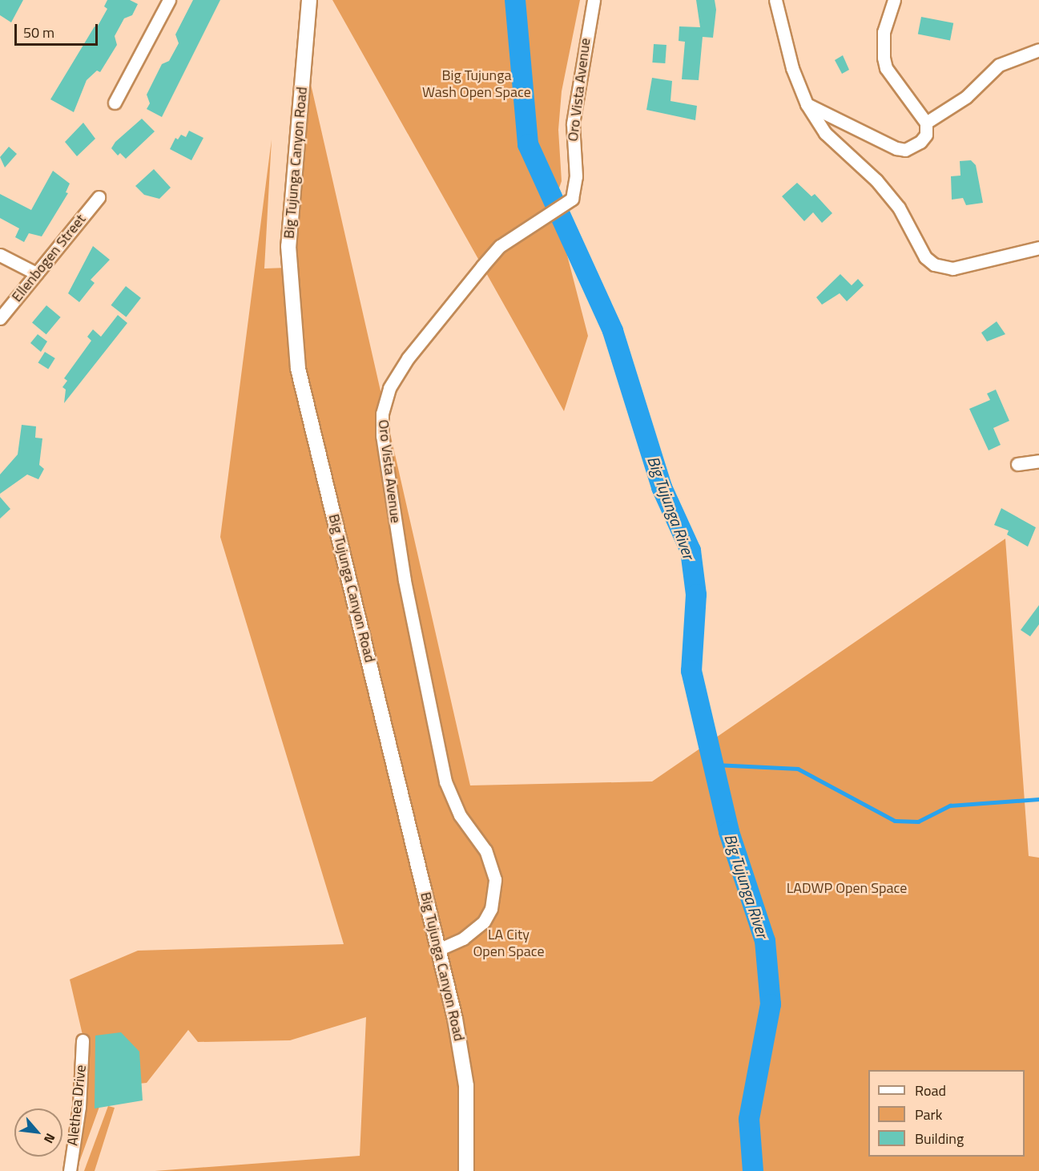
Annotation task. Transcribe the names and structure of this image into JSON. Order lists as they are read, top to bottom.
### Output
{
  "streets": {
    "street": [
      "Oro Vista Avenue",
      "Big Tujunga Canyon Road",
      "Ellenbogen Street",
      "Alethea Drive"
    ]
  },
  "crossings": [
    ["Oro Vista Avenue", "Big Tujunga Canyon Road"]
  ],
  "water": ["Big Tujunga River"],
  "parks": ["Big Tujunga Wash Open Space", "LADWP Open Space", "LA City Open Space"],
  "legend": ["Road", "Park", "Building"],
  "scale_bar": "50 m",
  "north": "bottom right"
}
